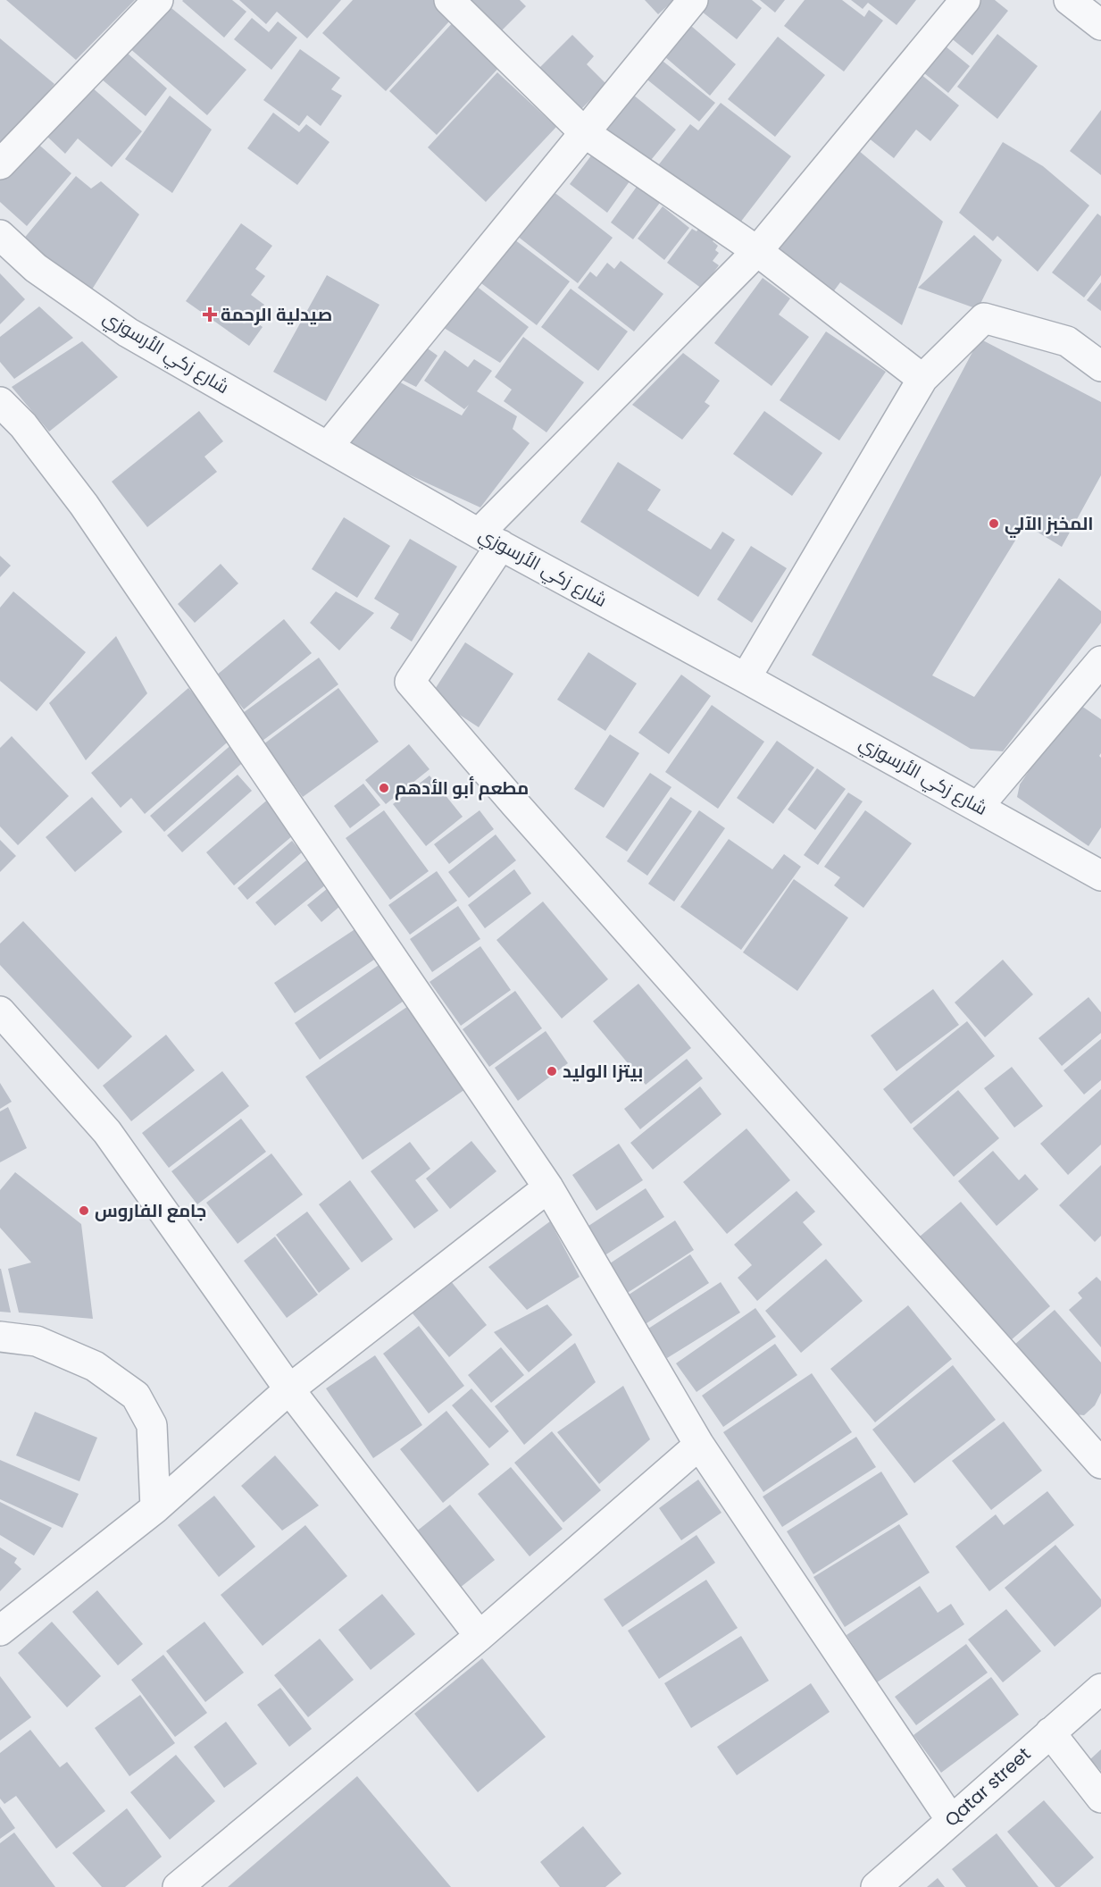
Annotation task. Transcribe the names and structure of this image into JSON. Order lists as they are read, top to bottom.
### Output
{
  "streets": {
    "street": ["شارع زكي الأرسوزي", "Qatar street"]
  },
  "places": {
    "health": ["صيدلية الرحمة"],
    "other": [
      "المخبز الآلي",
      "مطعم أبو الأدهم",
      "بيتزا الوليد",
      "جامع الفاروس"
    ]
  }
}
